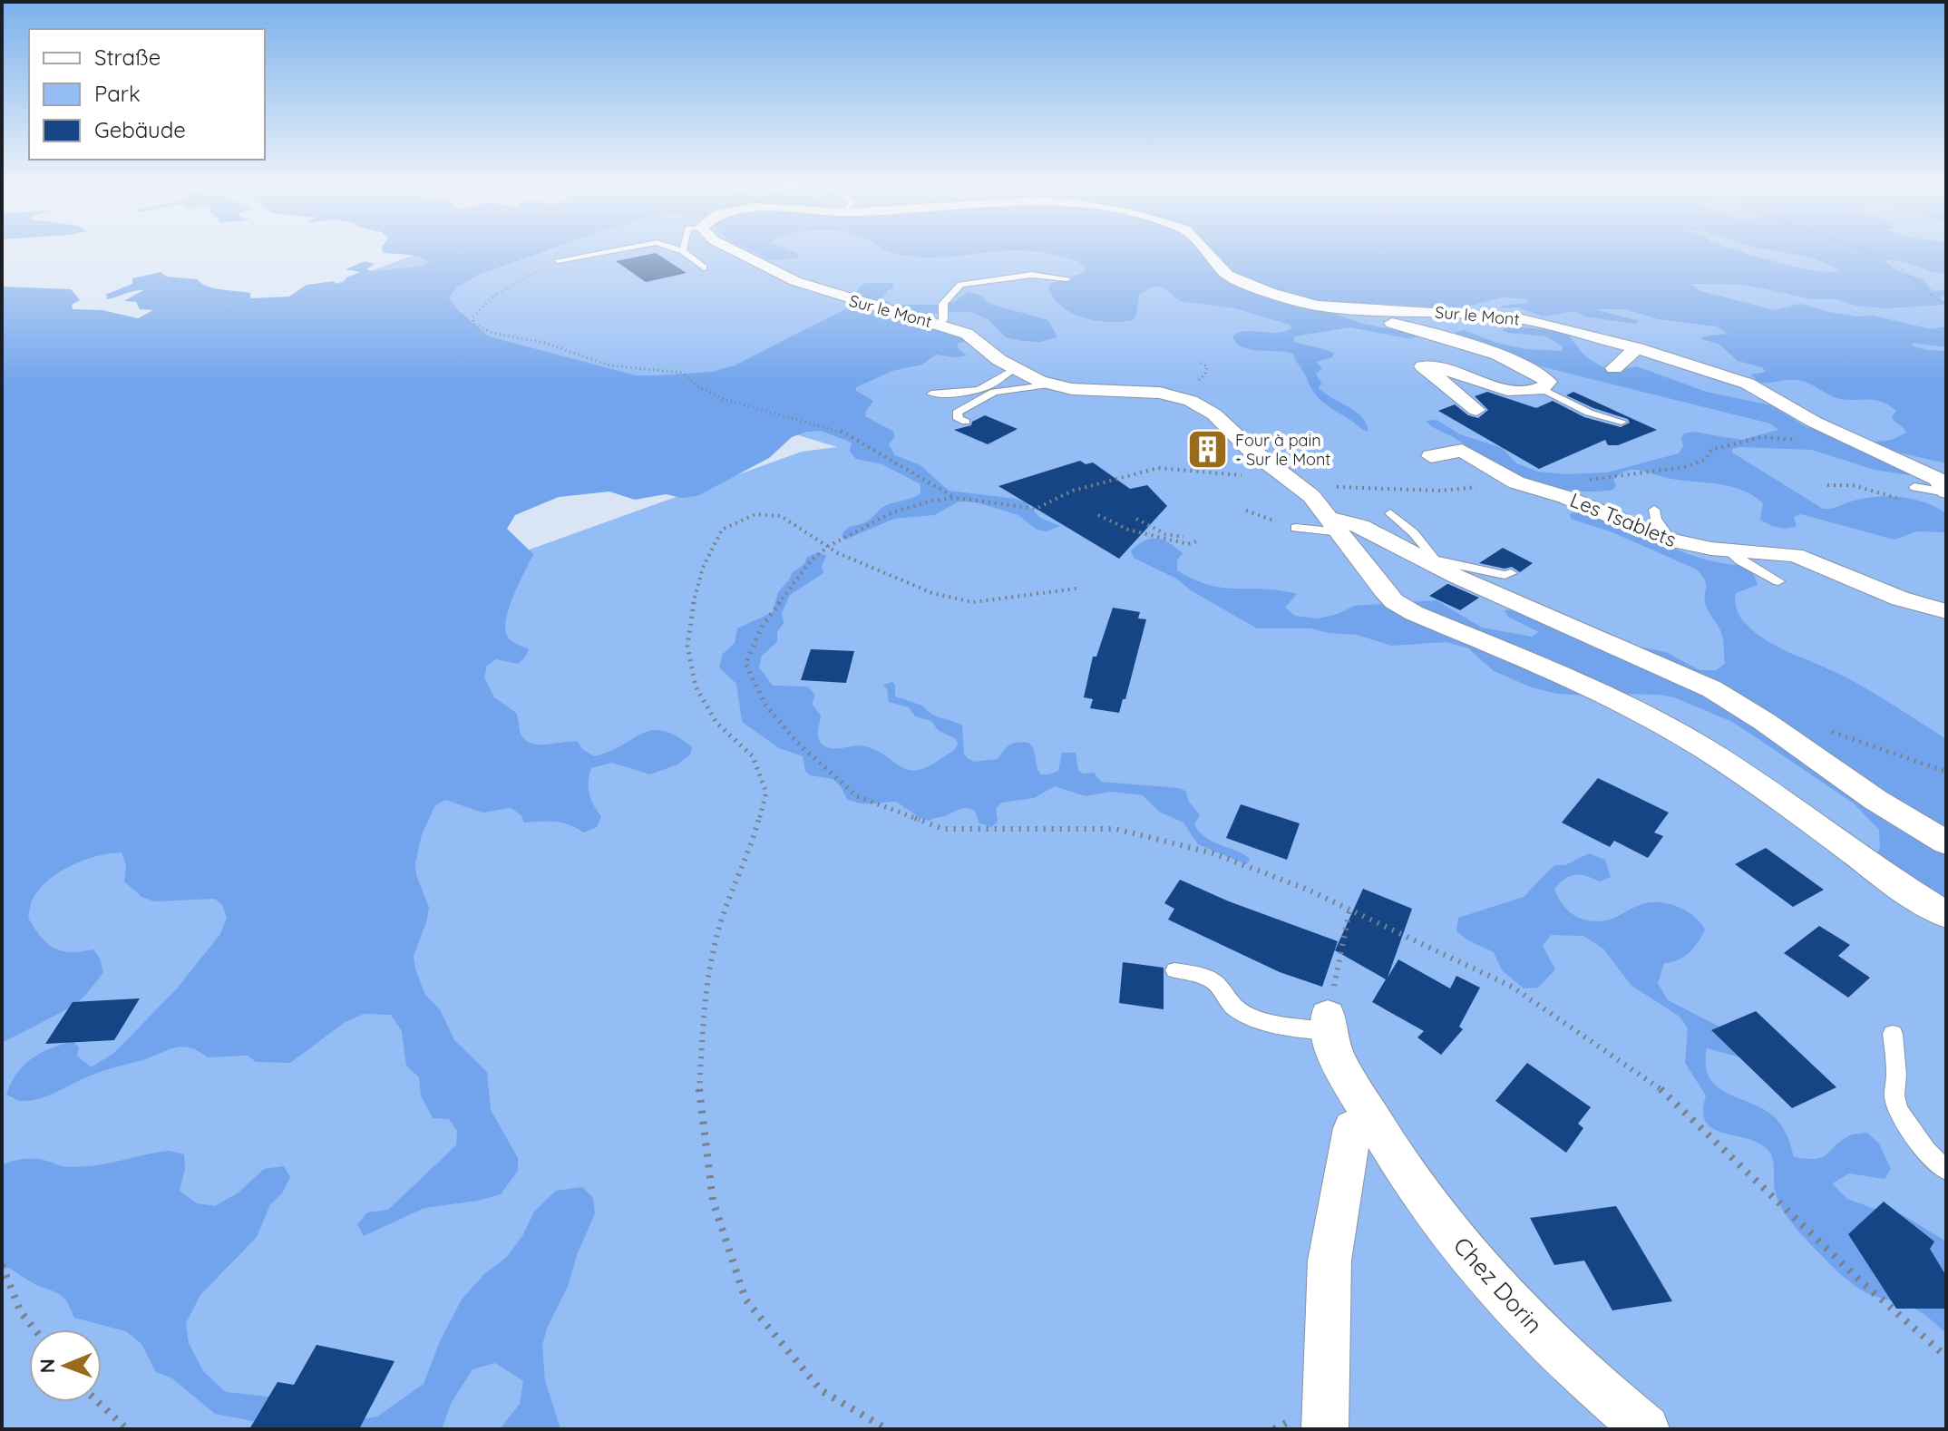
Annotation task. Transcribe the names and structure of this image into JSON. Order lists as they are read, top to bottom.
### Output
{
  "streets": {
    "street": ["Sur le Mont", "Les Tsablets", "Chez Dorin"]
  },
  "places": {
    "building": ["Four à pain - Sur le Mont"]
  },
  "legend": ["Straße", "Park", "Gebäude"],
  "north": "left"
}
